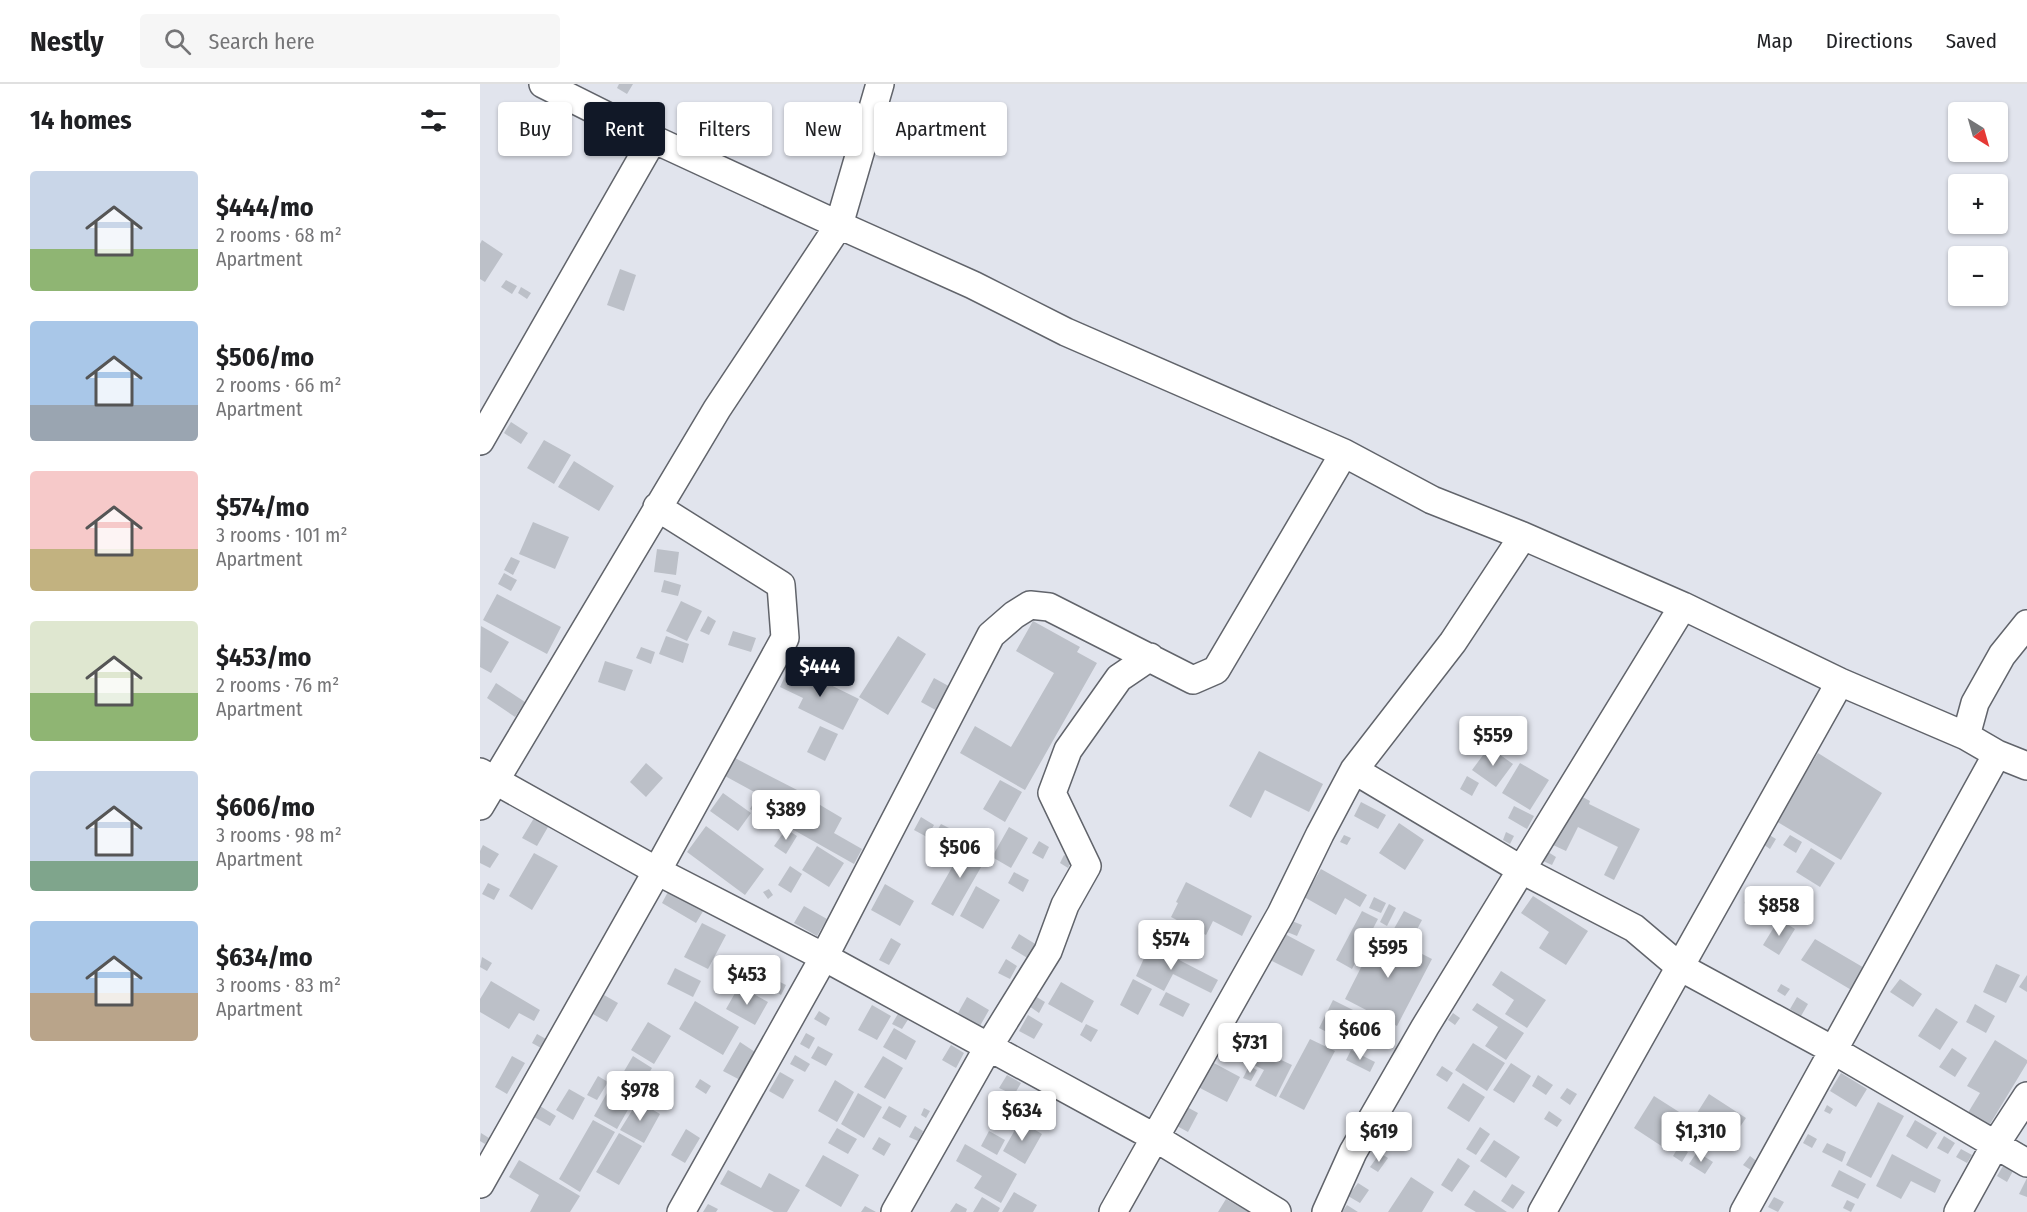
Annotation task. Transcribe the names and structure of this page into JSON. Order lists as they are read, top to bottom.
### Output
{
  "north": "bottom right",
  "page": {
    "header": "Nestly",
    "search": "Search here",
    "nav": ["Map", "Directions", "Saved"],
    "heading": "14 homes",
    "map_buttons": ["+", "−"],
    "chip": [
      "Buy",
      "Rent",
      "Filters",
      "New",
      "Apartment"
    ],
    "list": [
      {
        "name": "$444/mo",
        "note": "2 rooms · 68 m² · Apartment"
      },
      {
        "name": "$506/mo",
        "note": "2 rooms · 66 m² · Apartment"
      },
      {
        "name": "$574/mo",
        "note": "3 rooms · 101 m² · Apartment"
      },
      {
        "name": "$453/mo",
        "note": "2 rooms · 76 m² · Apartment"
      },
      {
        "name": "$606/mo",
        "note": "3 rooms · 98 m² · Apartment"
      },
      {
        "name": "$634/mo",
        "note": "3 rooms · 83 m² · Apartment"
      }
    ],
    "price": [
      "$444",
      "$559",
      "$389",
      "$506",
      "$858",
      "$574",
      "$595",
      "$453",
      "$606",
      "$731",
      "$978",
      "$634",
      "$619",
      "$1,310"
    ]
  }
}
